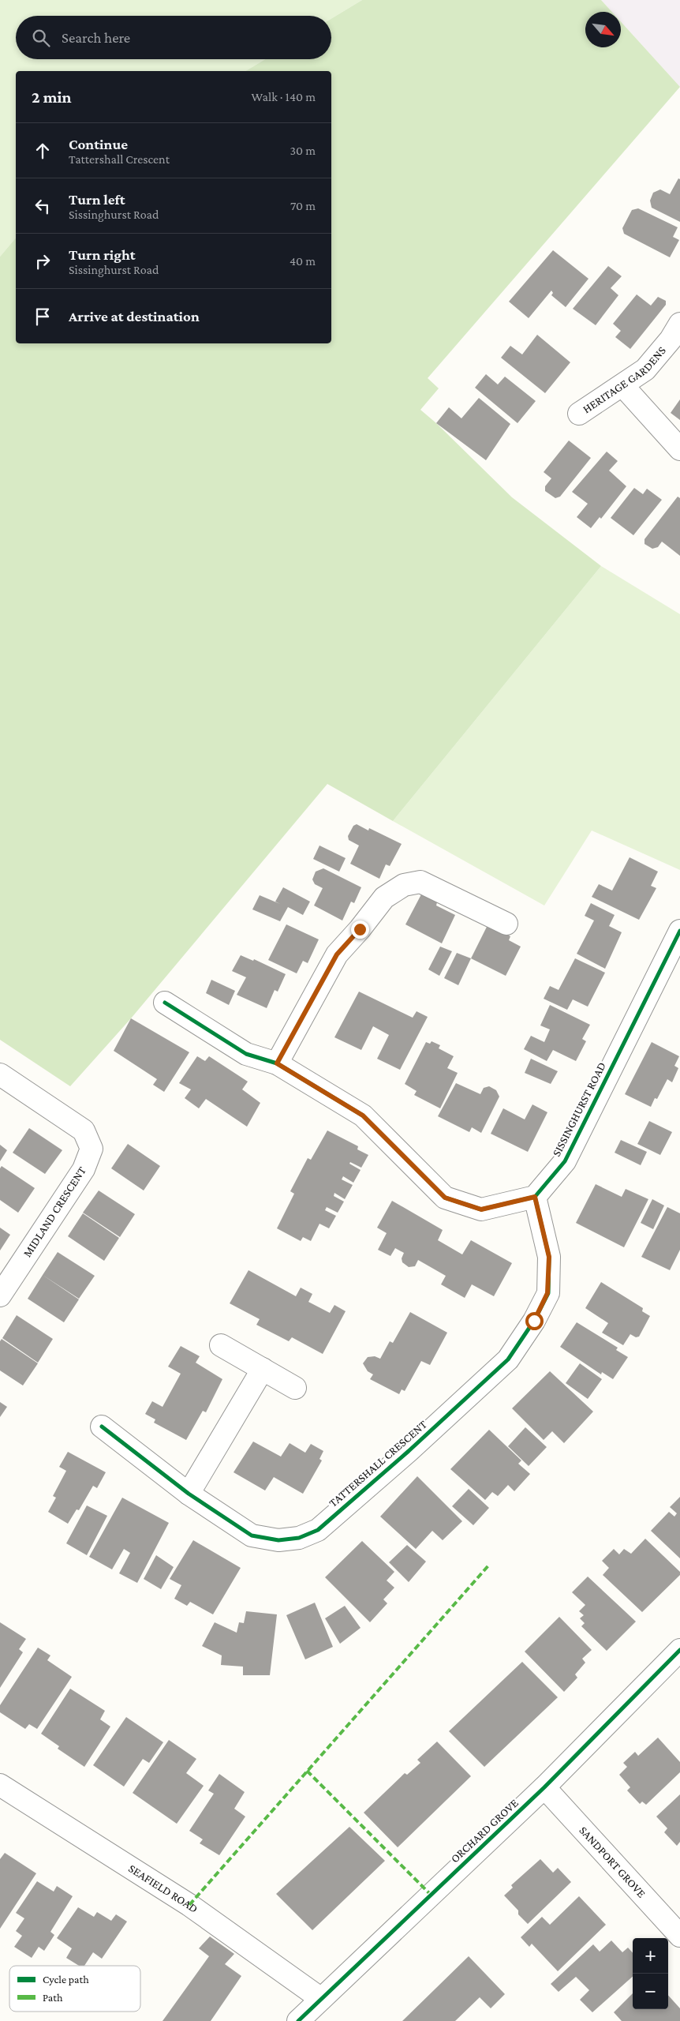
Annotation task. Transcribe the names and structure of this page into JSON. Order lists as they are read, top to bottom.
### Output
{
  "streets": {
    "street": [
      "HERITAGE GARDENS",
      "SISSINGHURST ROAD",
      "MIDLAND CRESCENT",
      "TATTERSHALL CRESCENT",
      "ORCHARD GROVE",
      "SANDPORT GROVE",
      "SEAFIELD ROAD"
    ]
  },
  "crossings": [
    ["SISSINGHURST ROAD", "TATTERSHALL CRESCENT"],
    ["ORCHARD GROVE", "SANDPORT GROVE"],
    ["ORCHARD GROVE", "SEAFIELD ROAD"]
  ],
  "legend": ["Cycle path", "Path"],
  "north": "bottom right",
  "page": {
    "search": "Search here",
    "heading": ["2 min", "Walk · 140 m"],
    "list": [
      ["Continue", "Tattershall Crescent", "30 m"],
      ["Turn left", "Sissinghurst Road", "70 m"],
      ["Turn right", "Sissinghurst Road", "40 m"],
      "Arrive at destination"
    ],
    "map_buttons": ["+", "−"]
  }
}
